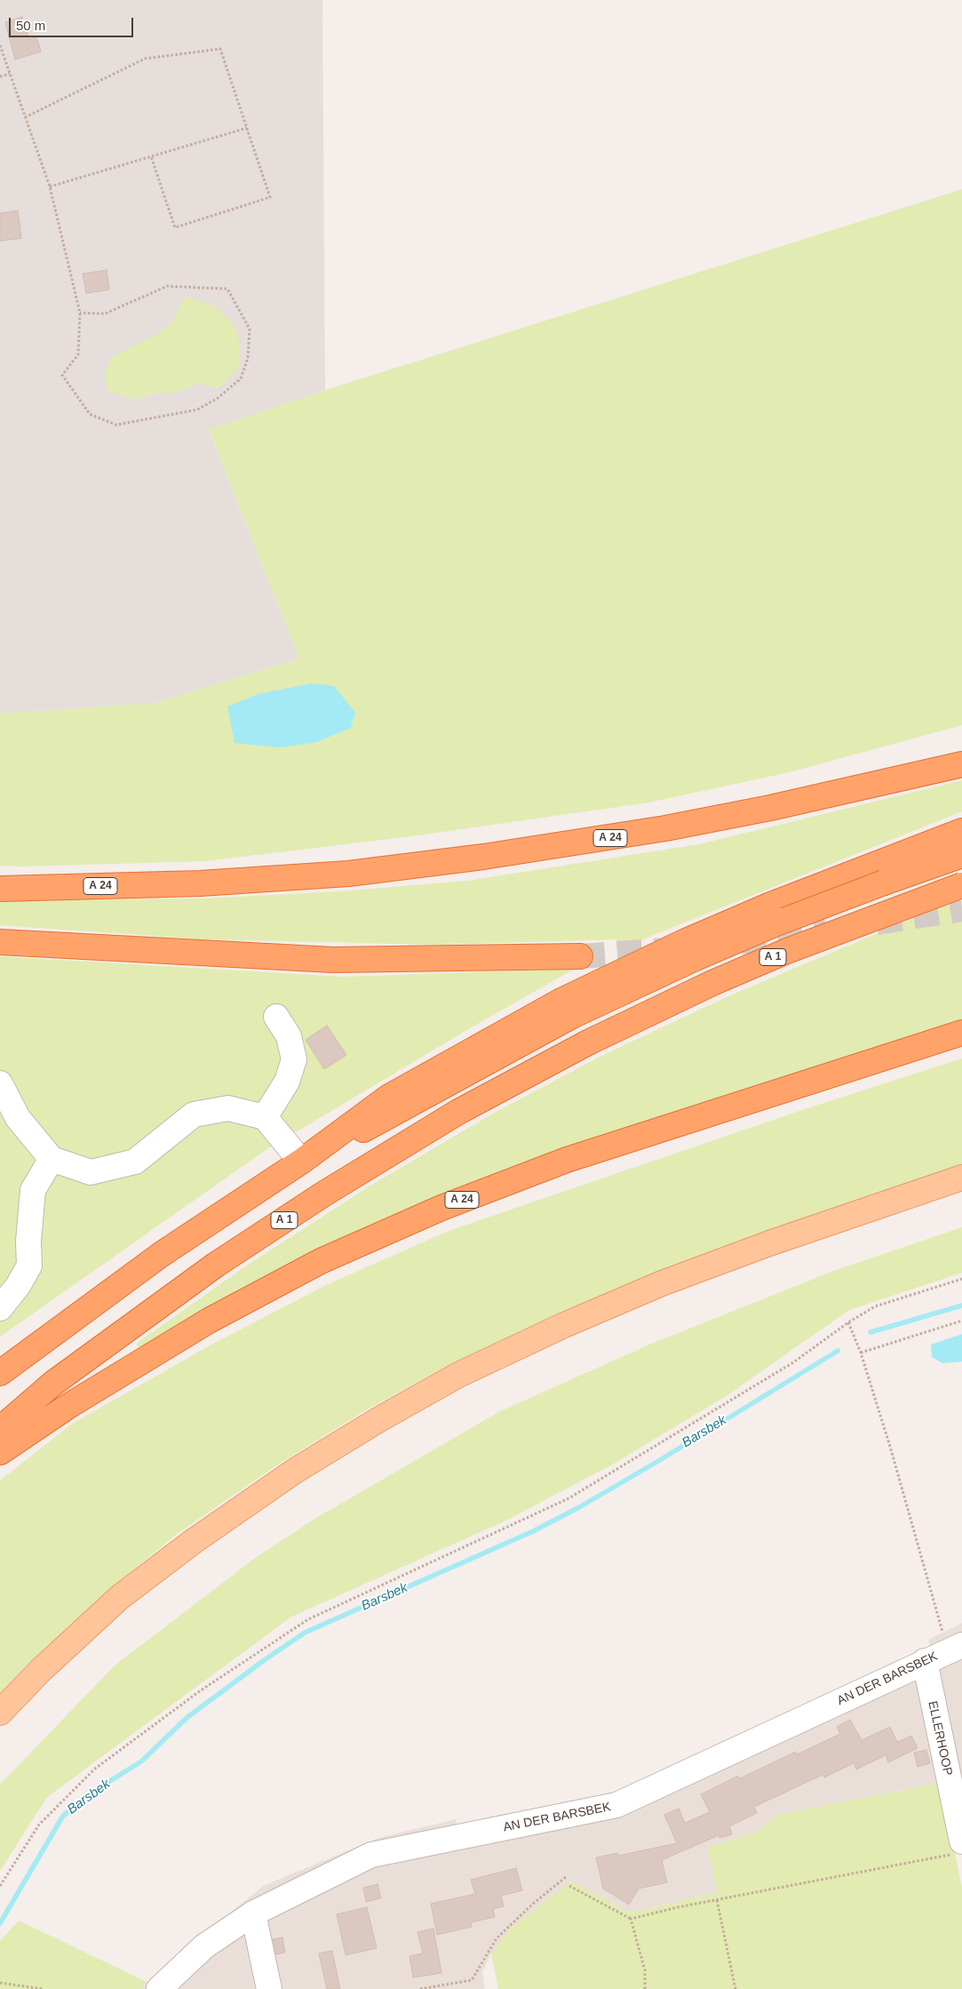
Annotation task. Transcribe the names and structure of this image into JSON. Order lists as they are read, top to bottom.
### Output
{
  "streets": {
    "highway": ["A 24", "A 1"],
    "street": ["AN DER BARSBEK", "ELLERHOOP"]
  },
  "crossings": [
    ["AN DER BARSBEK", "ELLERHOOP"]
  ],
  "water": ["Barsbek"],
  "scale_bar": "50 m"
}
